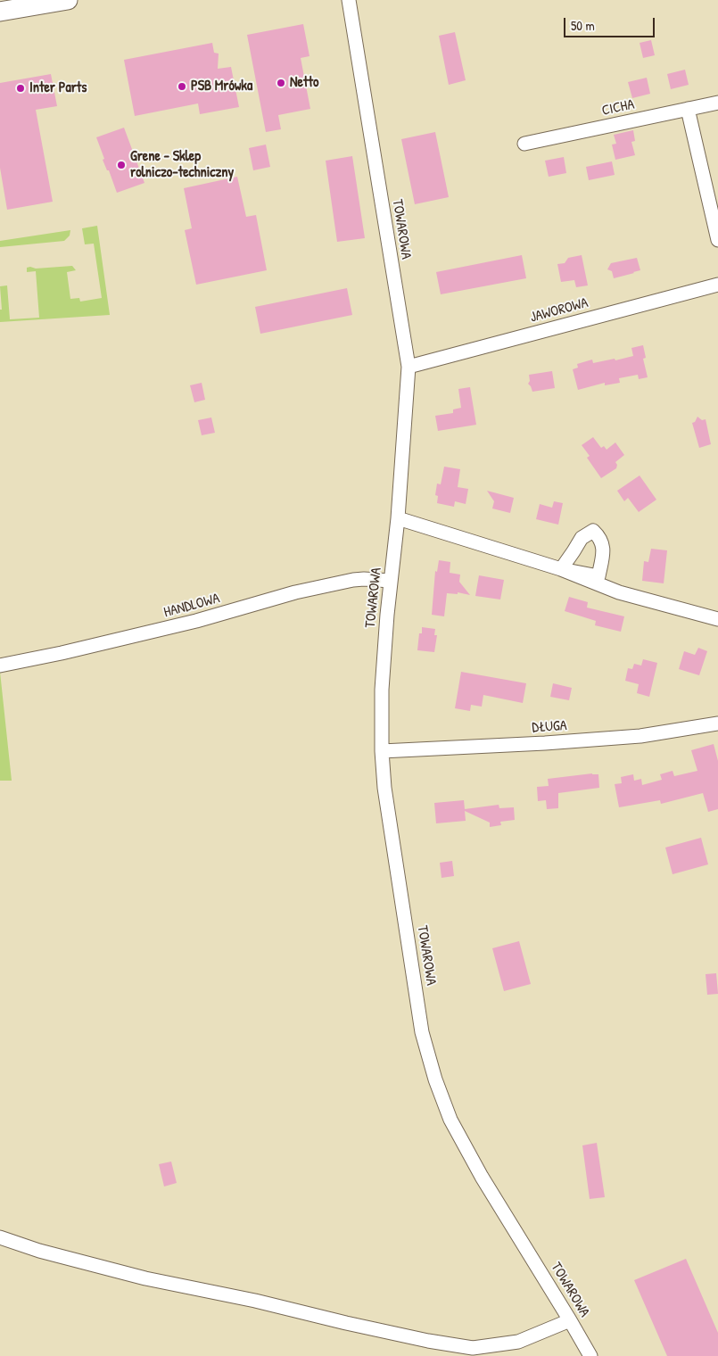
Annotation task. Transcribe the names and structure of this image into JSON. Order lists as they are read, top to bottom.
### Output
{
  "streets": {
    "street": [
      "CICHA",
      "TOWAROWA",
      "JAWOROWA",
      "HANDLOWA",
      "DŁUGA"
    ]
  },
  "crossings": [
    ["TOWAROWA", "JAWOROWA"],
    ["TOWAROWA", "HANDLOWA"],
    ["TOWAROWA", "DŁUGA"]
  ],
  "places": [
    "Netto",
    "PSB Mrówka",
    "Inter Parts",
    "Grene - Sklep rolniczo-techniczny"
  ],
  "scale_bar": "50 m"
}
